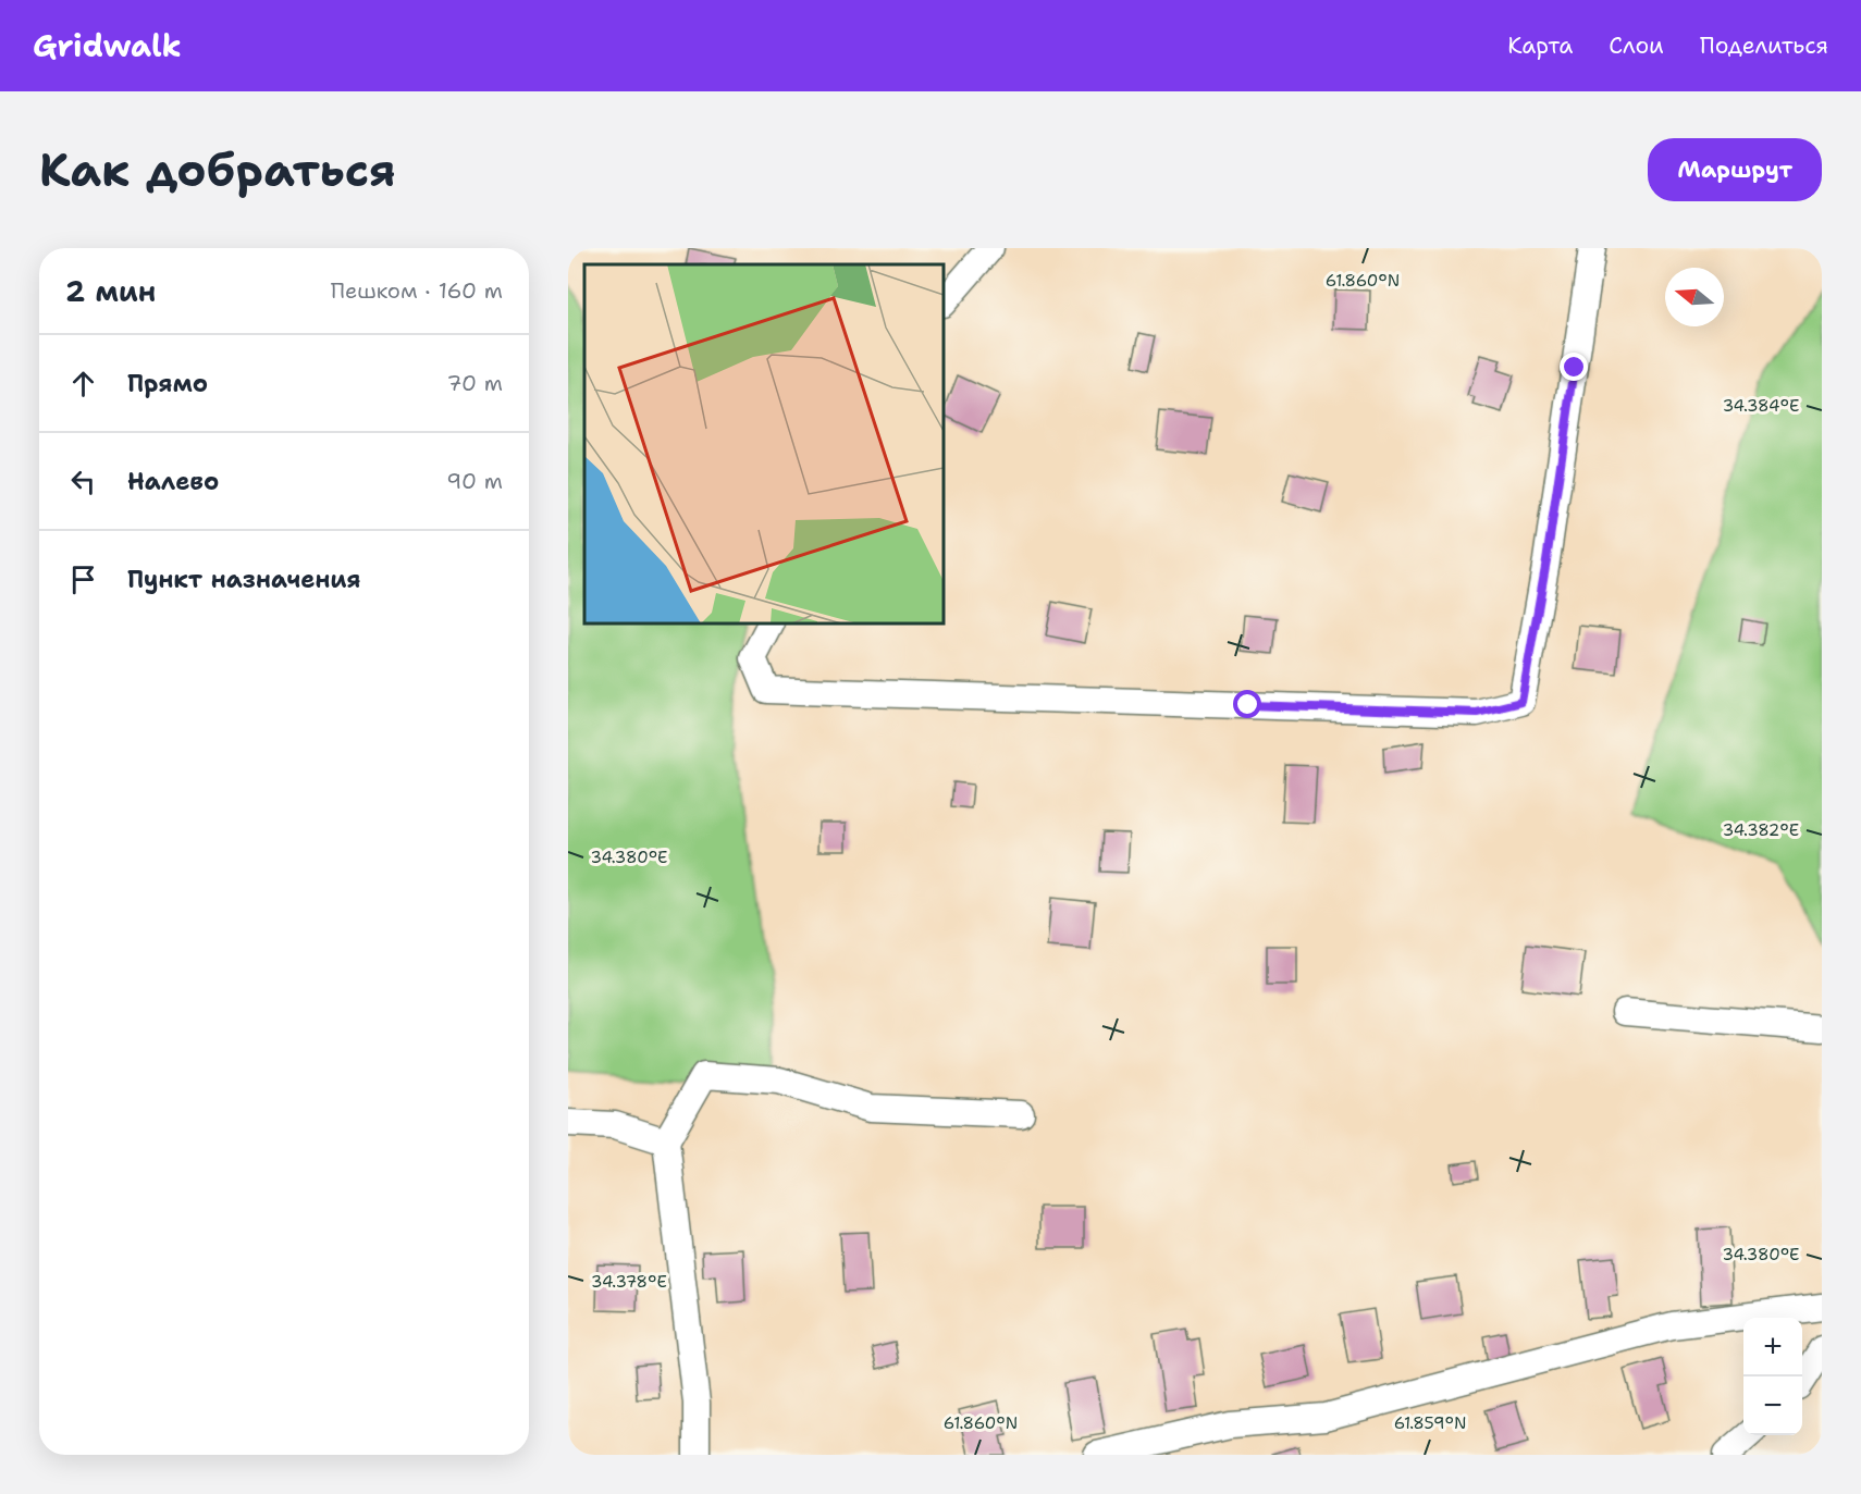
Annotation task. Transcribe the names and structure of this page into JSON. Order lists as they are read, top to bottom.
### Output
{
  "north": "left",
  "page": {
    "header": "Gridwalk",
    "nav": ["Карта", "Слои", "Поделиться"],
    "buttons": "Маршрут",
    "title": "Как добраться",
    "heading": ["2 мин", "Пешком · 160 m"],
    "list": [
      ["Прямо", "70 m"],
      ["Налево", "90 m"],
      "Пункт назначения"
    ],
    "map_buttons": ["+", "−"]
  },
  "coordinates": [
    "61.860°N",
    "34.384°E",
    "34.382°E",
    "34.380°E",
    "34.378°E",
    "61.859°N"
  ]
}
